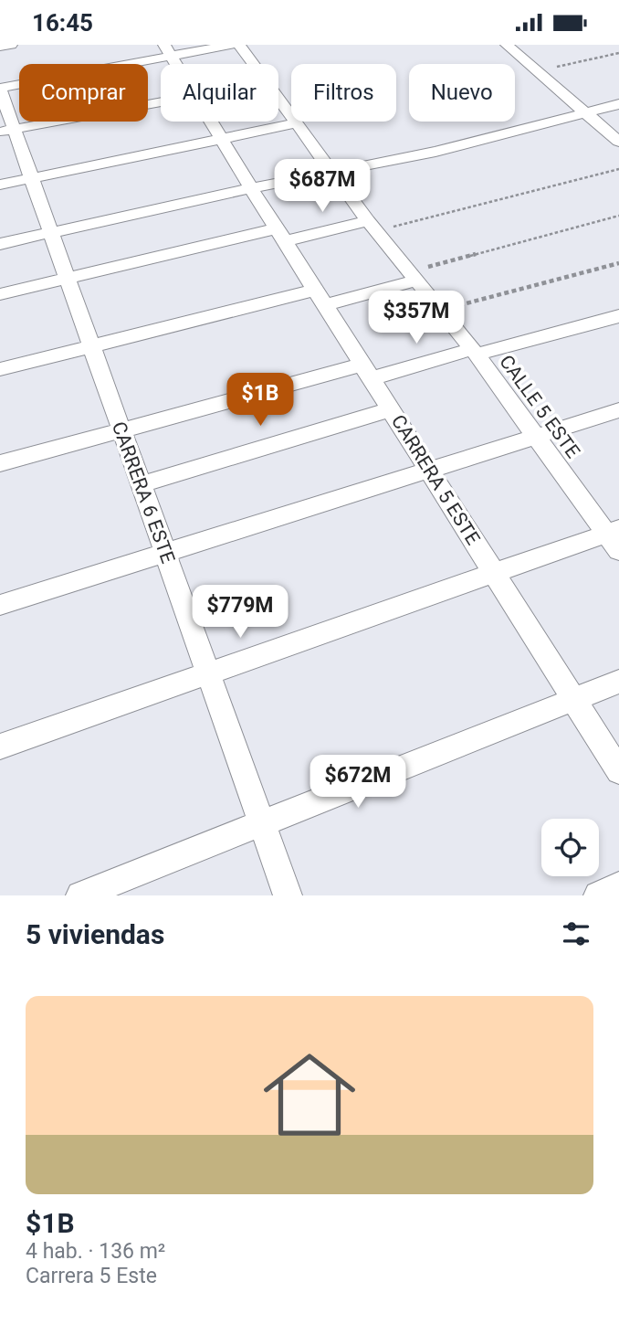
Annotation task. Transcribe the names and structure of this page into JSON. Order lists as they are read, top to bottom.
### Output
{
  "streets": {
    "street": ["CALLE 5 ESTE", "CARRERA 5 ESTE", "CARRERA 6 ESTE"]
  },
  "page": {
    "status": "16:45",
    "chip": [
      "Comprar",
      "Alquilar",
      "Filtros",
      "Nuevo"
    ],
    "price": [
      "$687M",
      "$357M",
      "$1B",
      "$779M",
      "$672M"
    ],
    "heading": "5 viviendas",
    "list": [
      {
        "name": "$1B",
        "note": "4 hab. · 136 m² · Carrera 5 Este"
      }
    ]
  }
}
